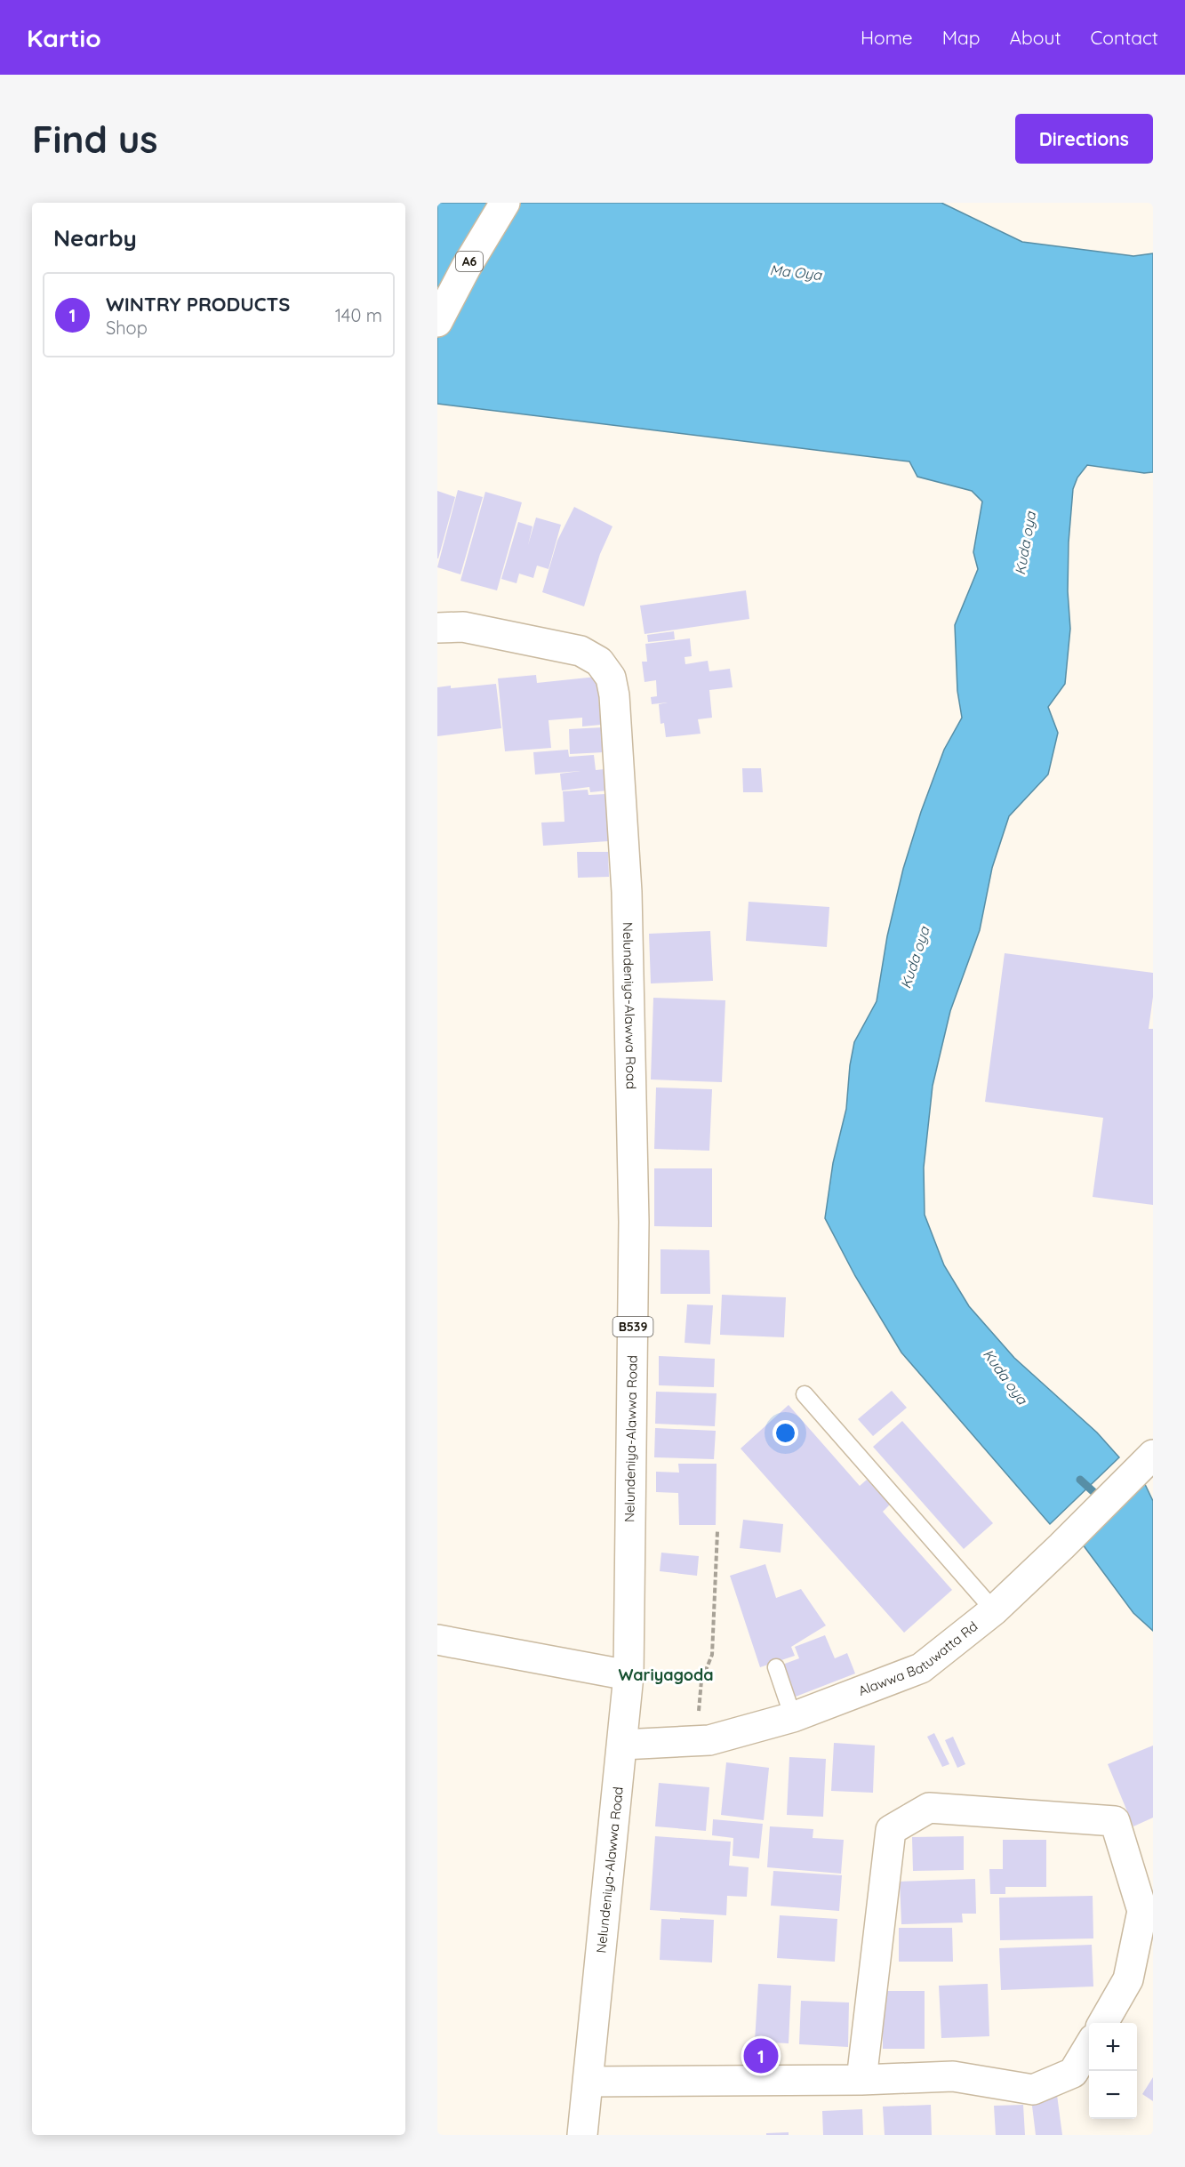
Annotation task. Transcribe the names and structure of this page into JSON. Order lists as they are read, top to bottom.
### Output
{
  "streets": {
    "main road": [
      "A6",
      "Nelundeniya-Alawwa Road",
      "B539",
      "Alawwa Batuwatta Rd"
    ]
  },
  "crossings": [
    ["Nelundeniya-Alawwa Road", "Alawwa Batuwatta Rd"]
  ],
  "districts": ["Wariyagoda"],
  "water": ["Ma Oya", "Kuda oya"],
  "page": {
    "header": "Kartio",
    "nav": [
      "Home",
      "Map",
      "About",
      "Contact"
    ],
    "buttons": "Directions",
    "title": "Find us",
    "heading": "Nearby",
    "list": [
      {
        "mark": "1",
        "name": "WINTRY PRODUCTS",
        "note": "Shop",
        "value": "140 m"
      }
    ],
    "map_buttons": ["+", "−"],
    "pins": "1"
  }
}
